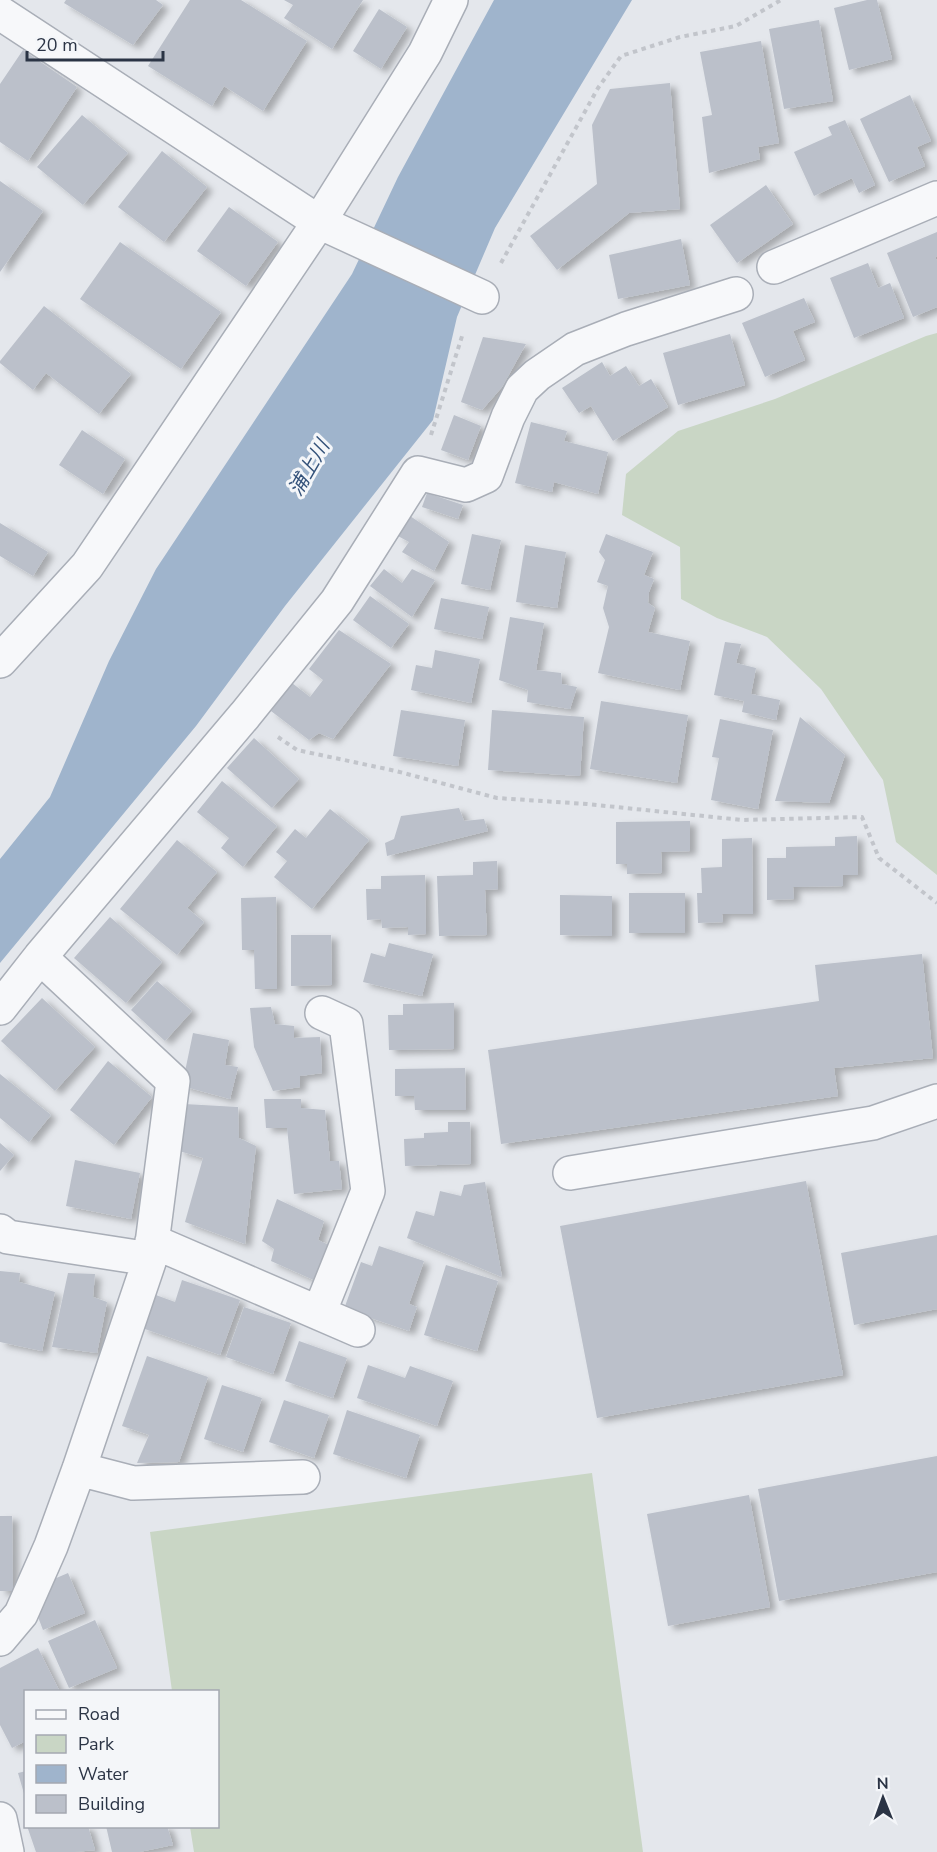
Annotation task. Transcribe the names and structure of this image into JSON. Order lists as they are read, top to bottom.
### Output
{
  "water": ["浦上川"],
  "legend": [
    "Road",
    "Park",
    "Water",
    "Building"
  ],
  "scale_bar": "20 m",
  "north": "top"
}
